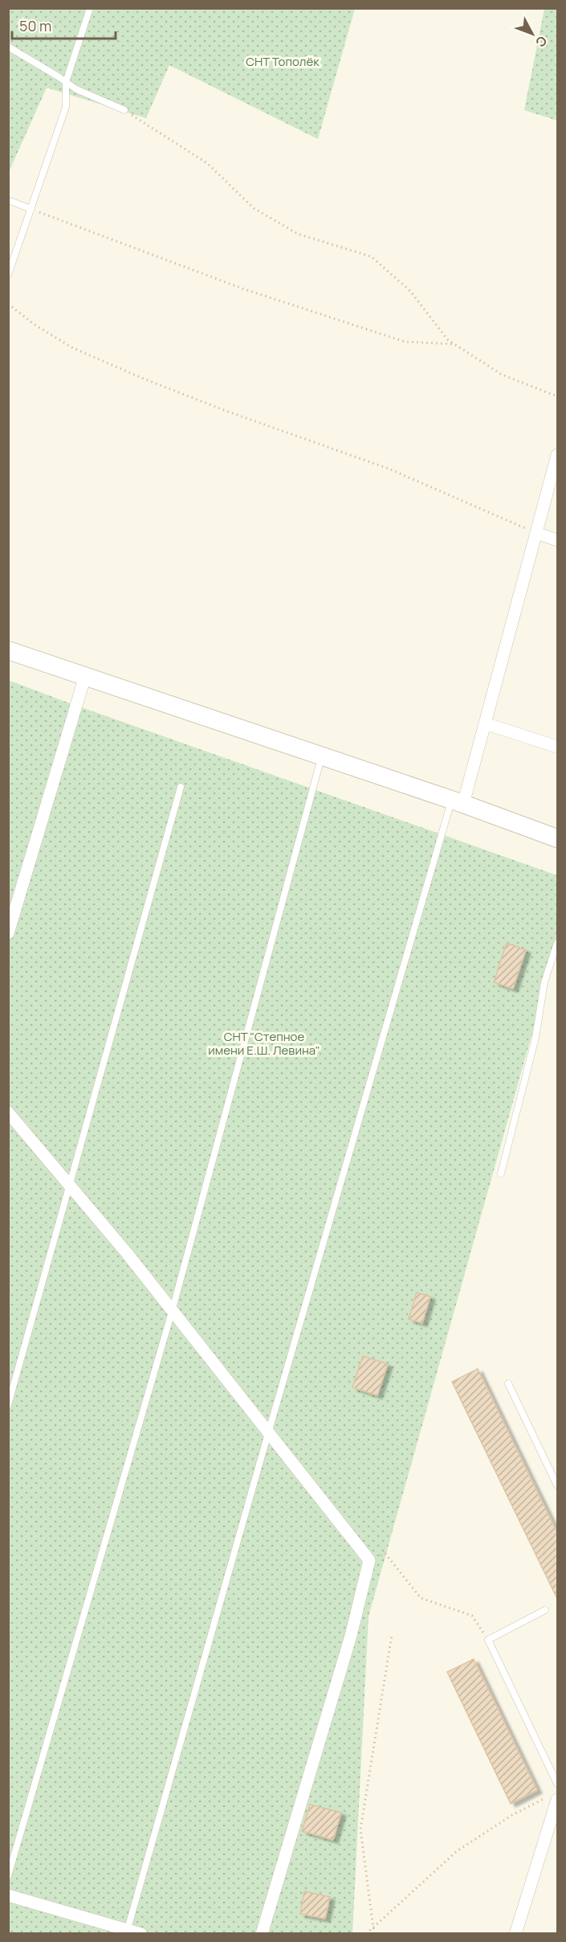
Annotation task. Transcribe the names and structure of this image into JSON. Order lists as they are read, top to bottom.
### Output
{
  "parks": ["СНТ Тополёк", "СНТ \"Степное имени Е.Ш. Левина\""],
  "scale_bar": "50 m",
  "north": "bottom right"
}
